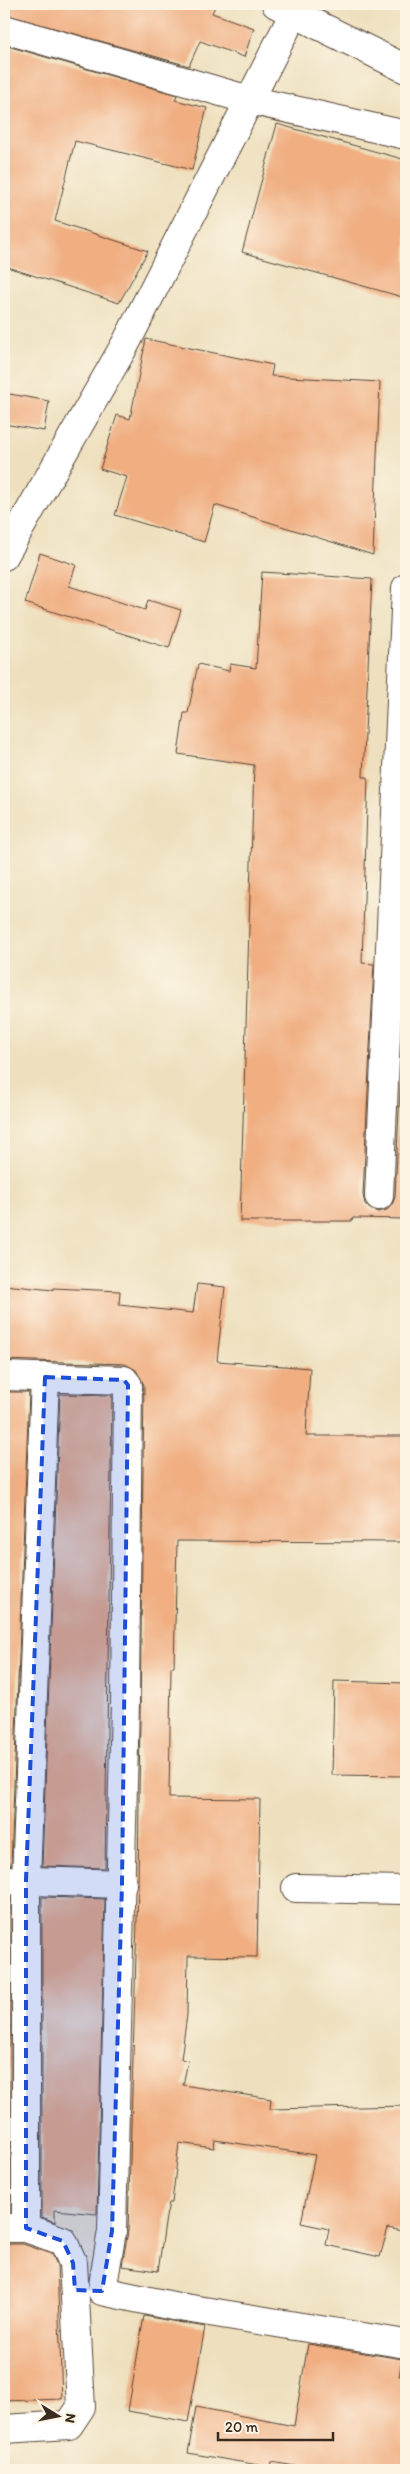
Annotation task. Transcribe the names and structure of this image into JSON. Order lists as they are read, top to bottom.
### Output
{
  "scale_bar": "20 m",
  "north": "right"
}
